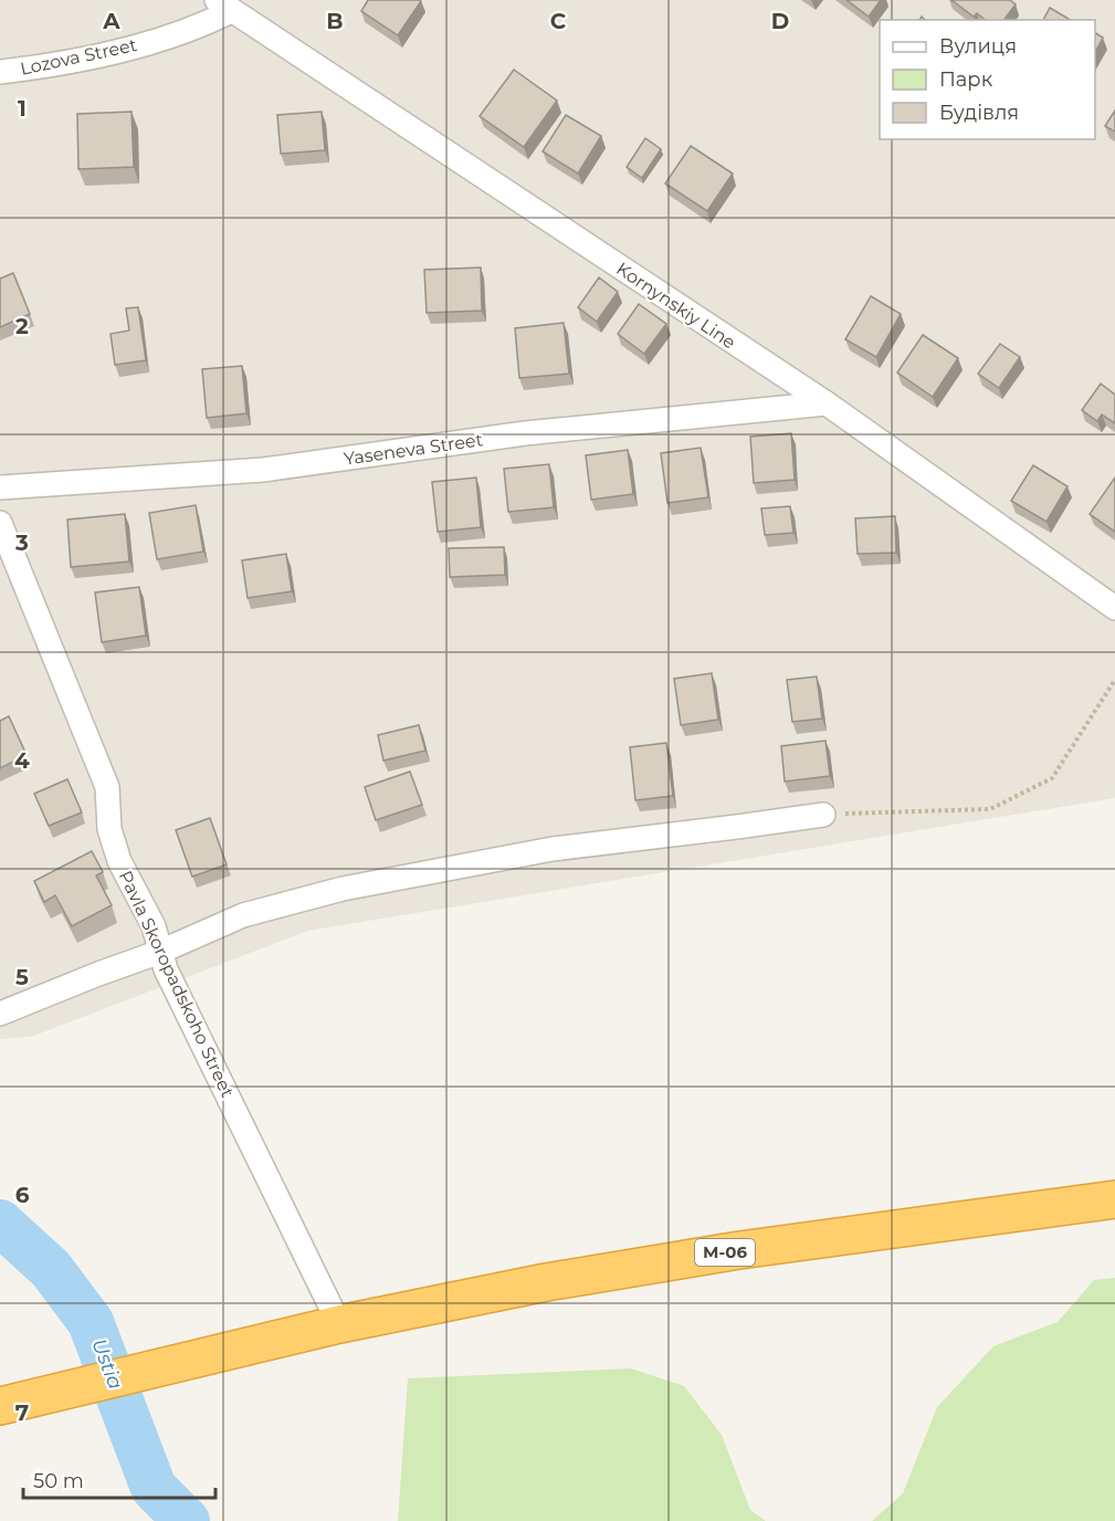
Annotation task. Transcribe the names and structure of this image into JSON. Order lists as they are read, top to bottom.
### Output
{
  "streets": {
    "highway": ["М-06"],
    "street": [
      "Lozova Street",
      "Kornynskiy Line",
      "Yaseneva Street",
      "Pavla Skoropadskoho Street"
    ]
  },
  "crossings": [
    ["Lozova Street", "Kornynskiy Line"],
    ["Kornynskiy Line", "Yaseneva Street"],
    ["Pavla Skoropadskoho Street", "М-06"]
  ],
  "water": ["Ustia"],
  "legend": ["Вулиця", "Парк", "Будівля"],
  "scale_bar": "50 m",
  "grid": {
    "columns": [
      "A",
      "B",
      "C",
      "D"
    ],
    "rows": [
      "1",
      "2",
      "3",
      "4",
      "5",
      "6",
      "7"
    ]
  }
}
